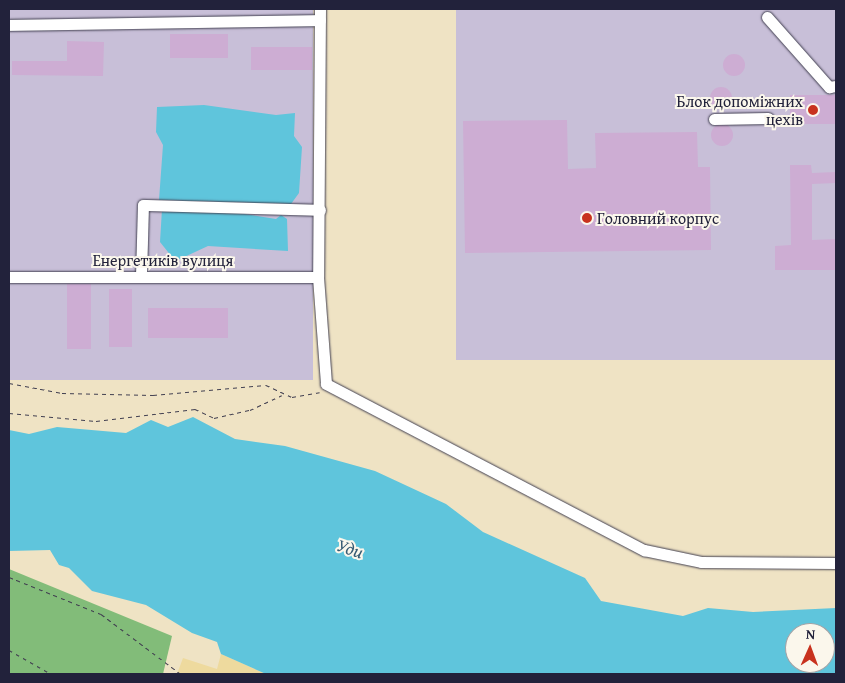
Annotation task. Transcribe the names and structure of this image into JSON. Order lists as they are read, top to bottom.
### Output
{
  "streets": {
    "street": ["Енергетиків вулиця"]
  },
  "water": ["Уди"],
  "places": ["Блок допоміжних цехів", "Головний корпус"],
  "north": "top"
}
